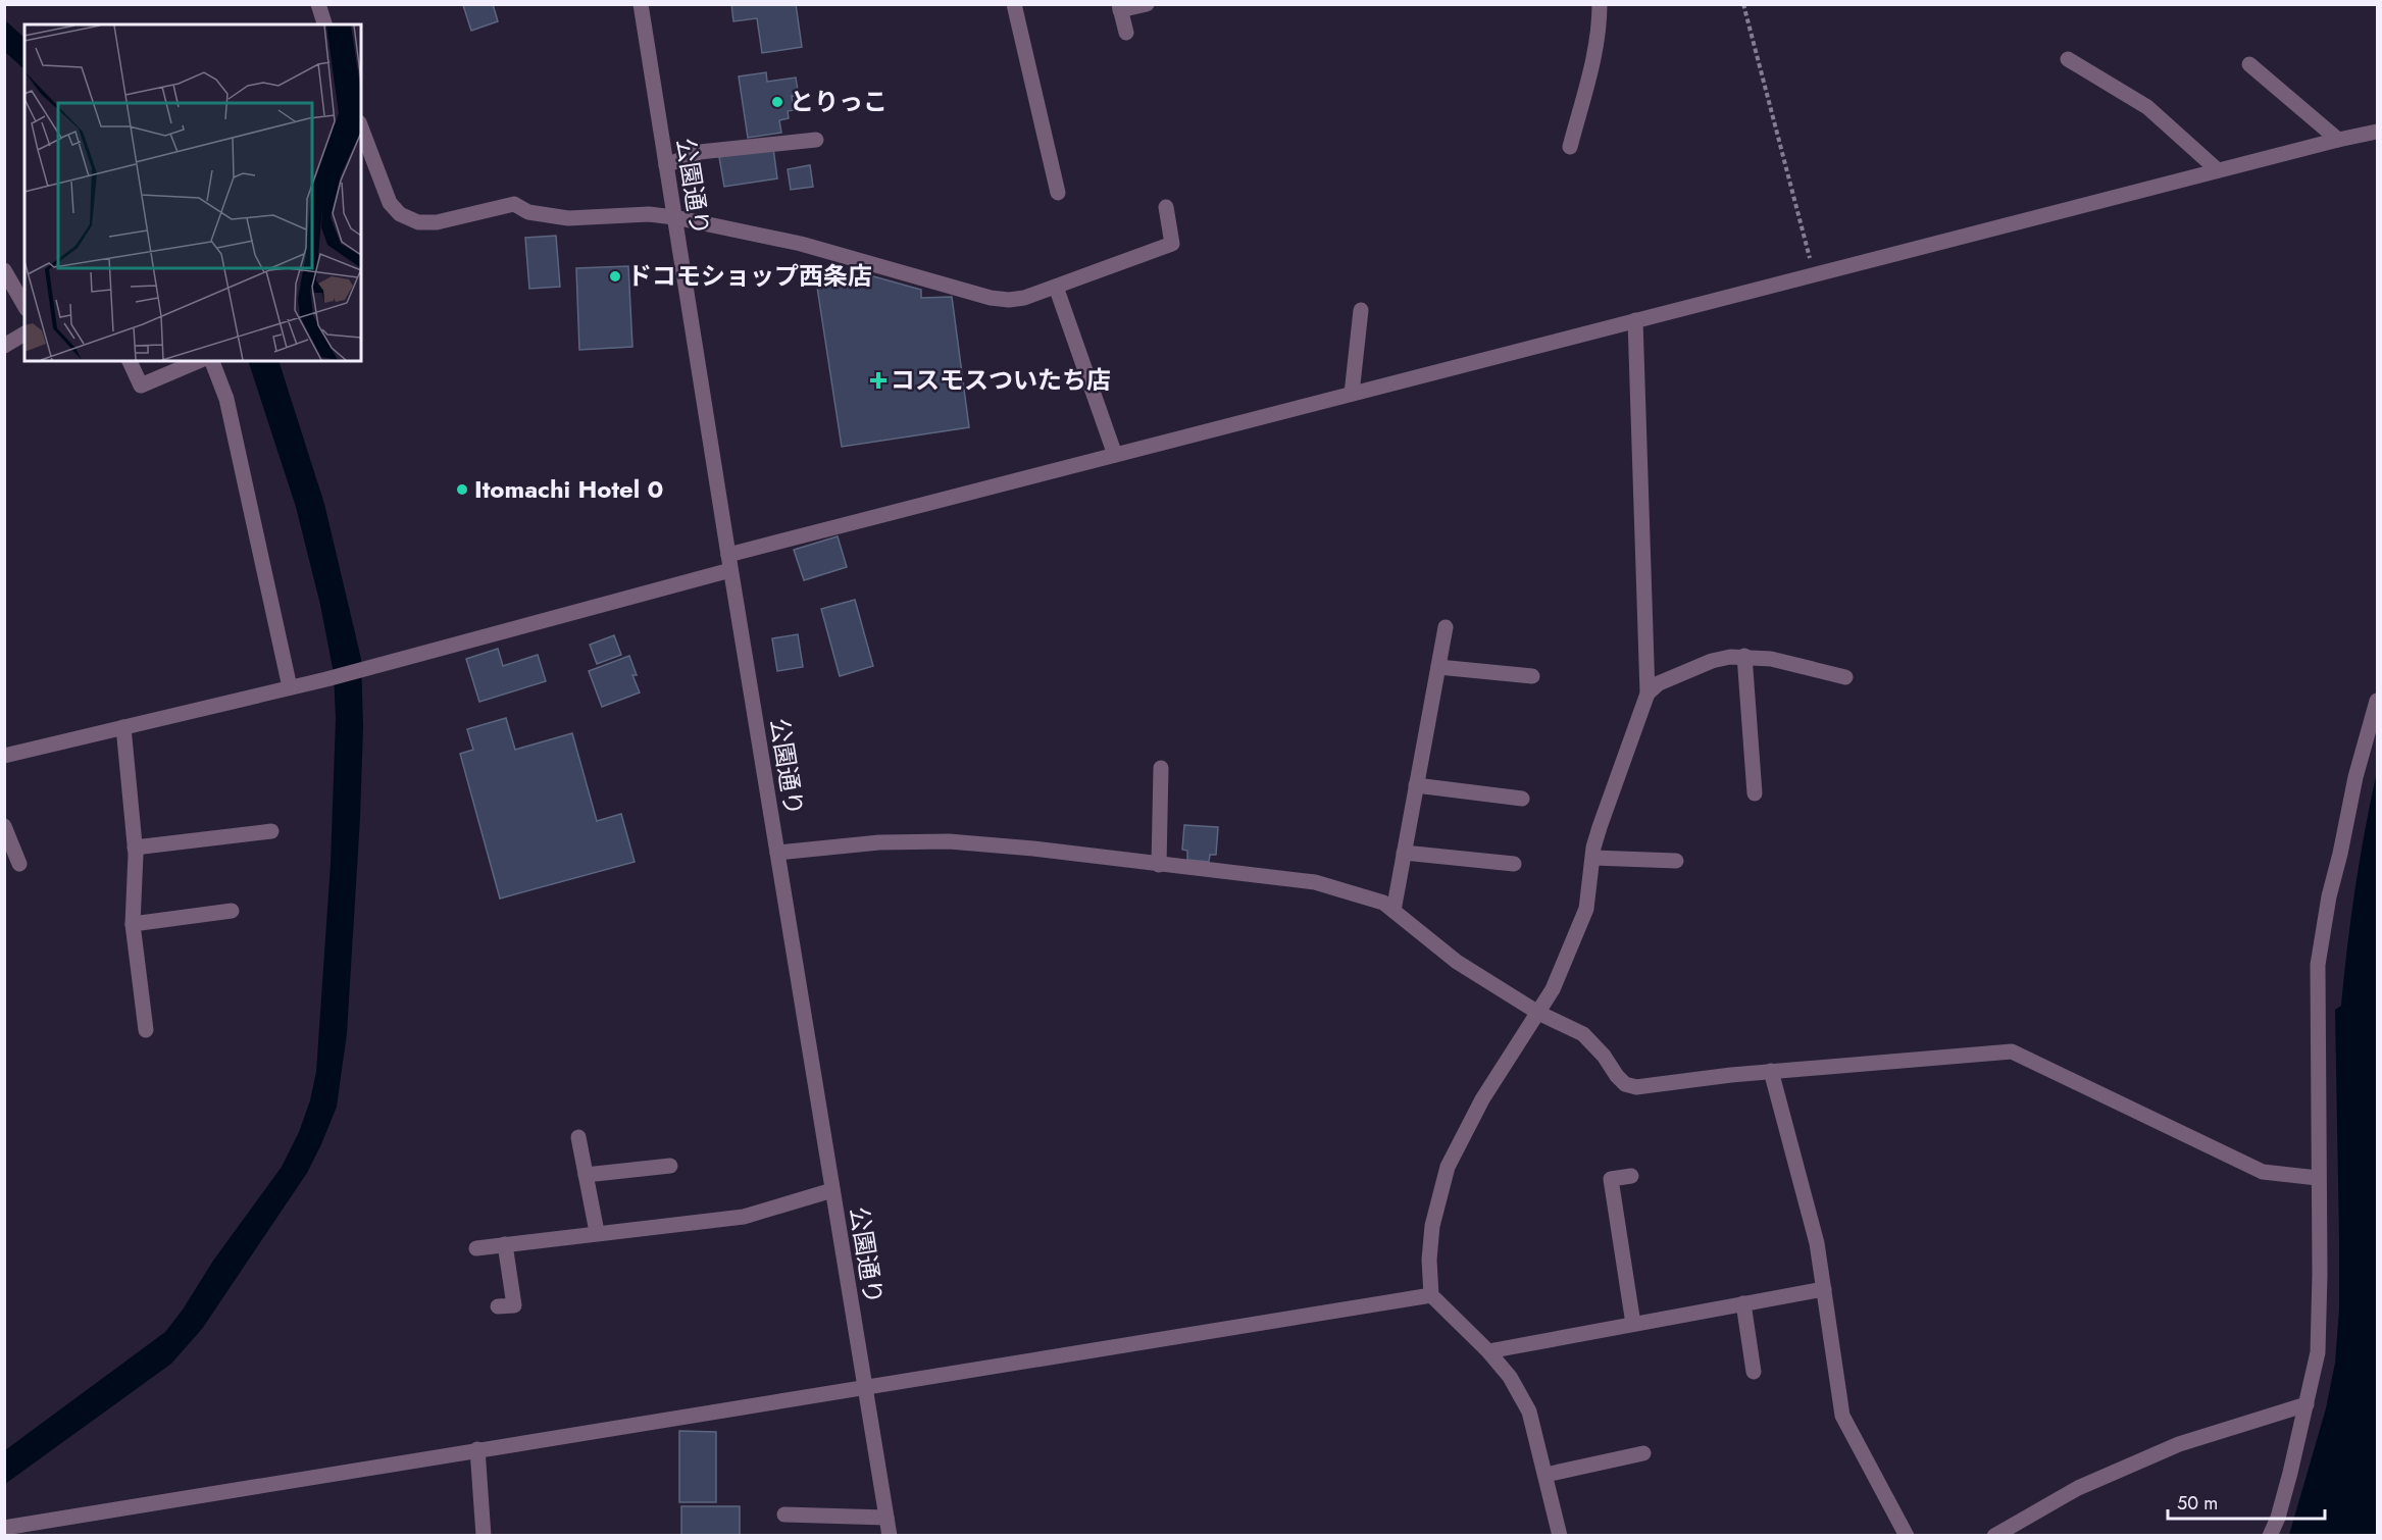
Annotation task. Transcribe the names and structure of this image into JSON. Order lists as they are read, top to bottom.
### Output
{
  "streets": {
    "street": ["公園通り"]
  },
  "places": {
    "other": ["とりっこ", "ドコモショップ西条店", "Itomachi Hotel 0"],
    "health": ["コスモスついたち店"]
  },
  "scale_bar": "50 m"
}
